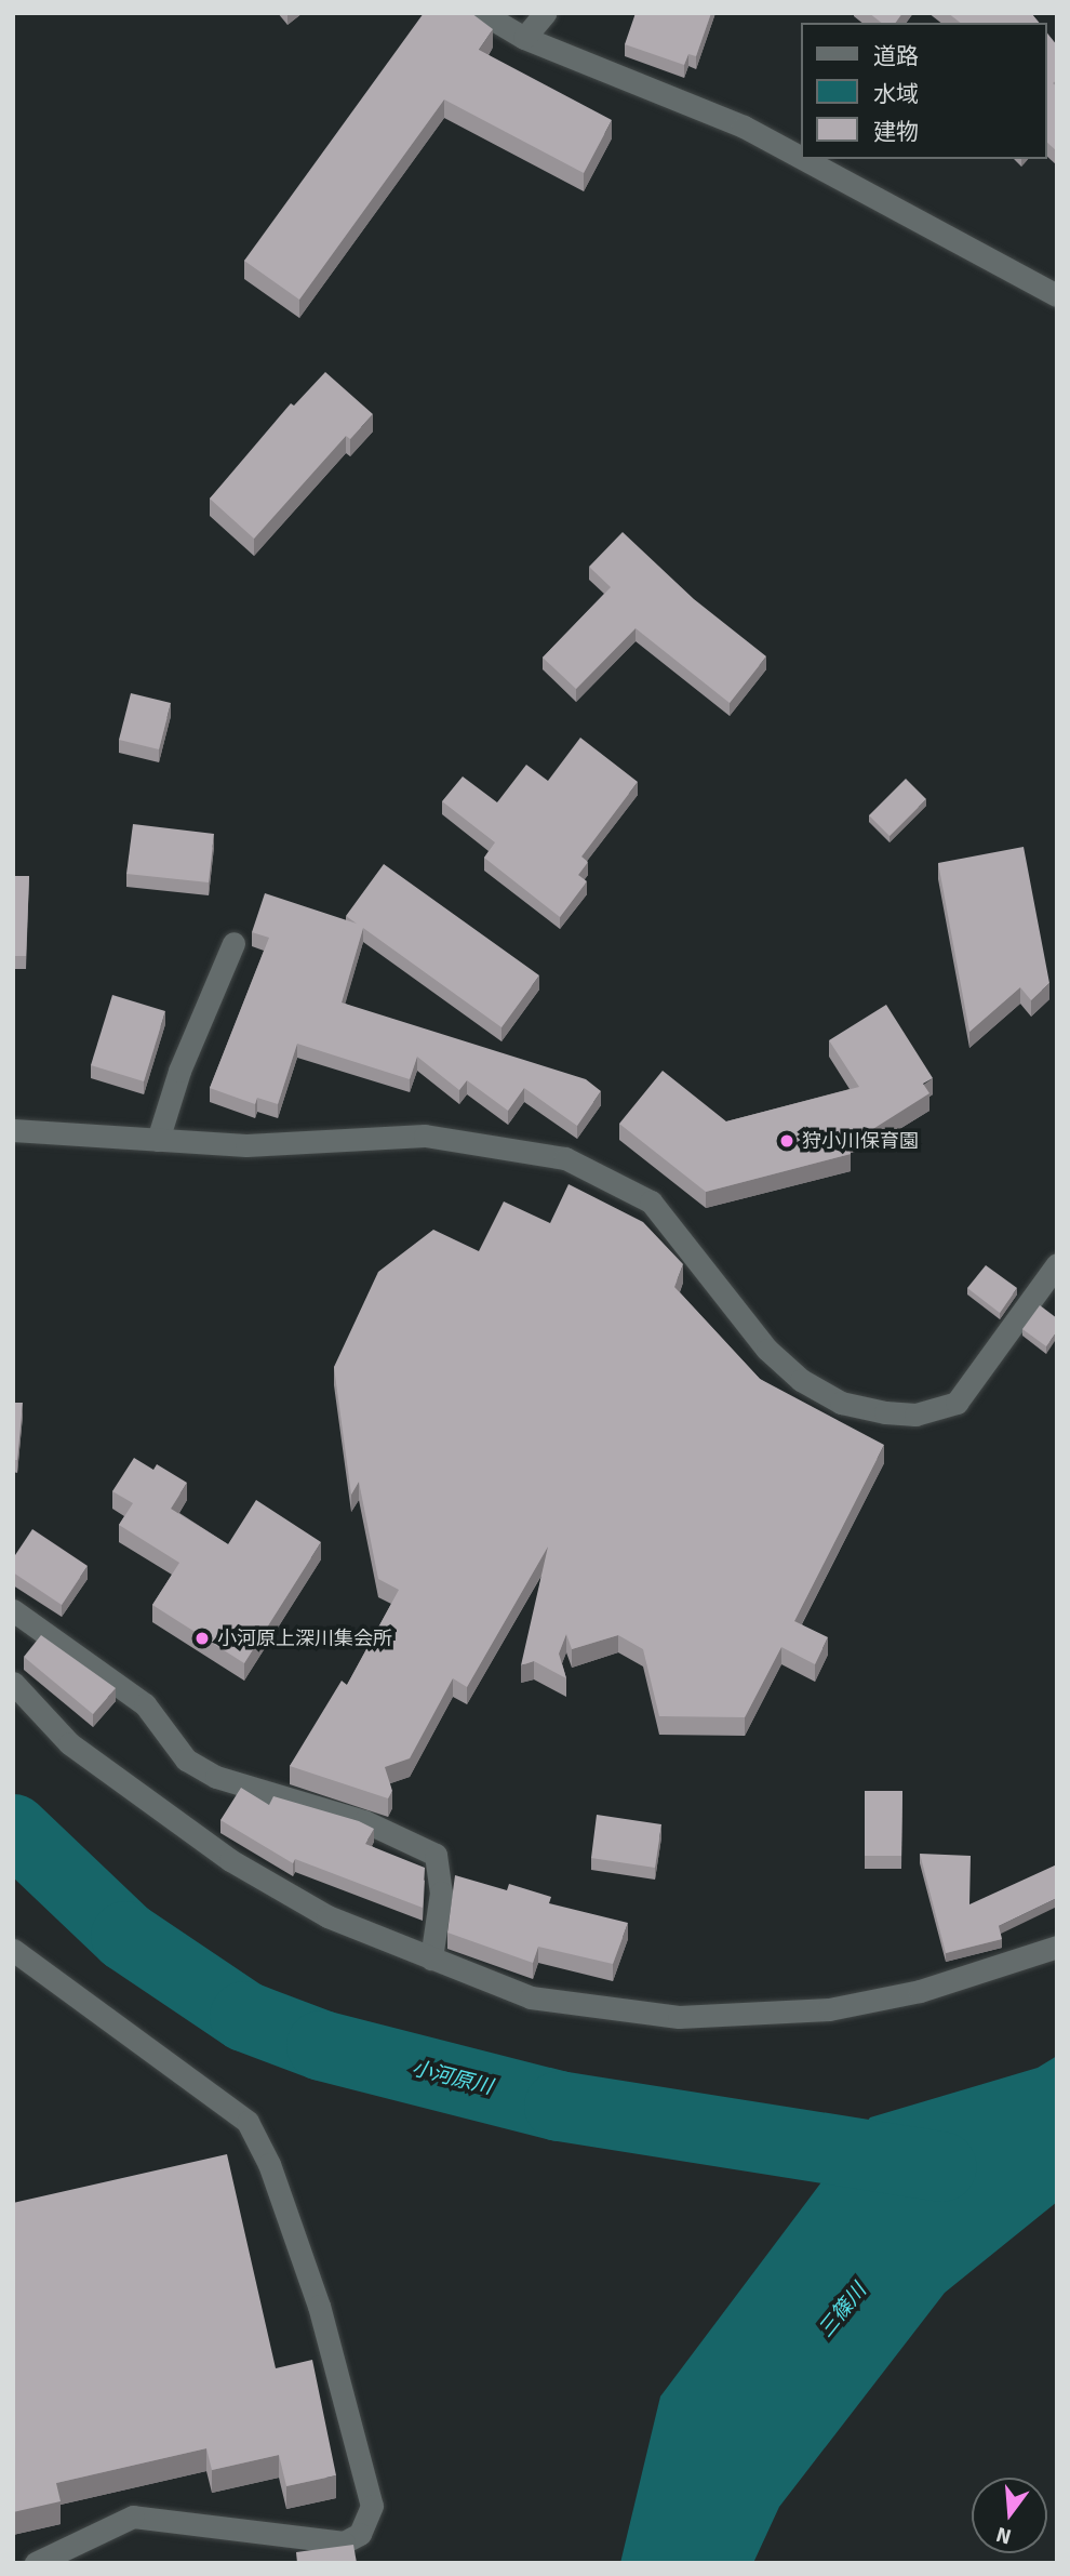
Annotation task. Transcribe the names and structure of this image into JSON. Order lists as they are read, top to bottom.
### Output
{
  "water": ["小河原川", "三篠川"],
  "places": ["狩小川保育園", "小河原上深川集会所"],
  "legend": ["道路", "水域", "建物"],
  "north": "bottom"
}
